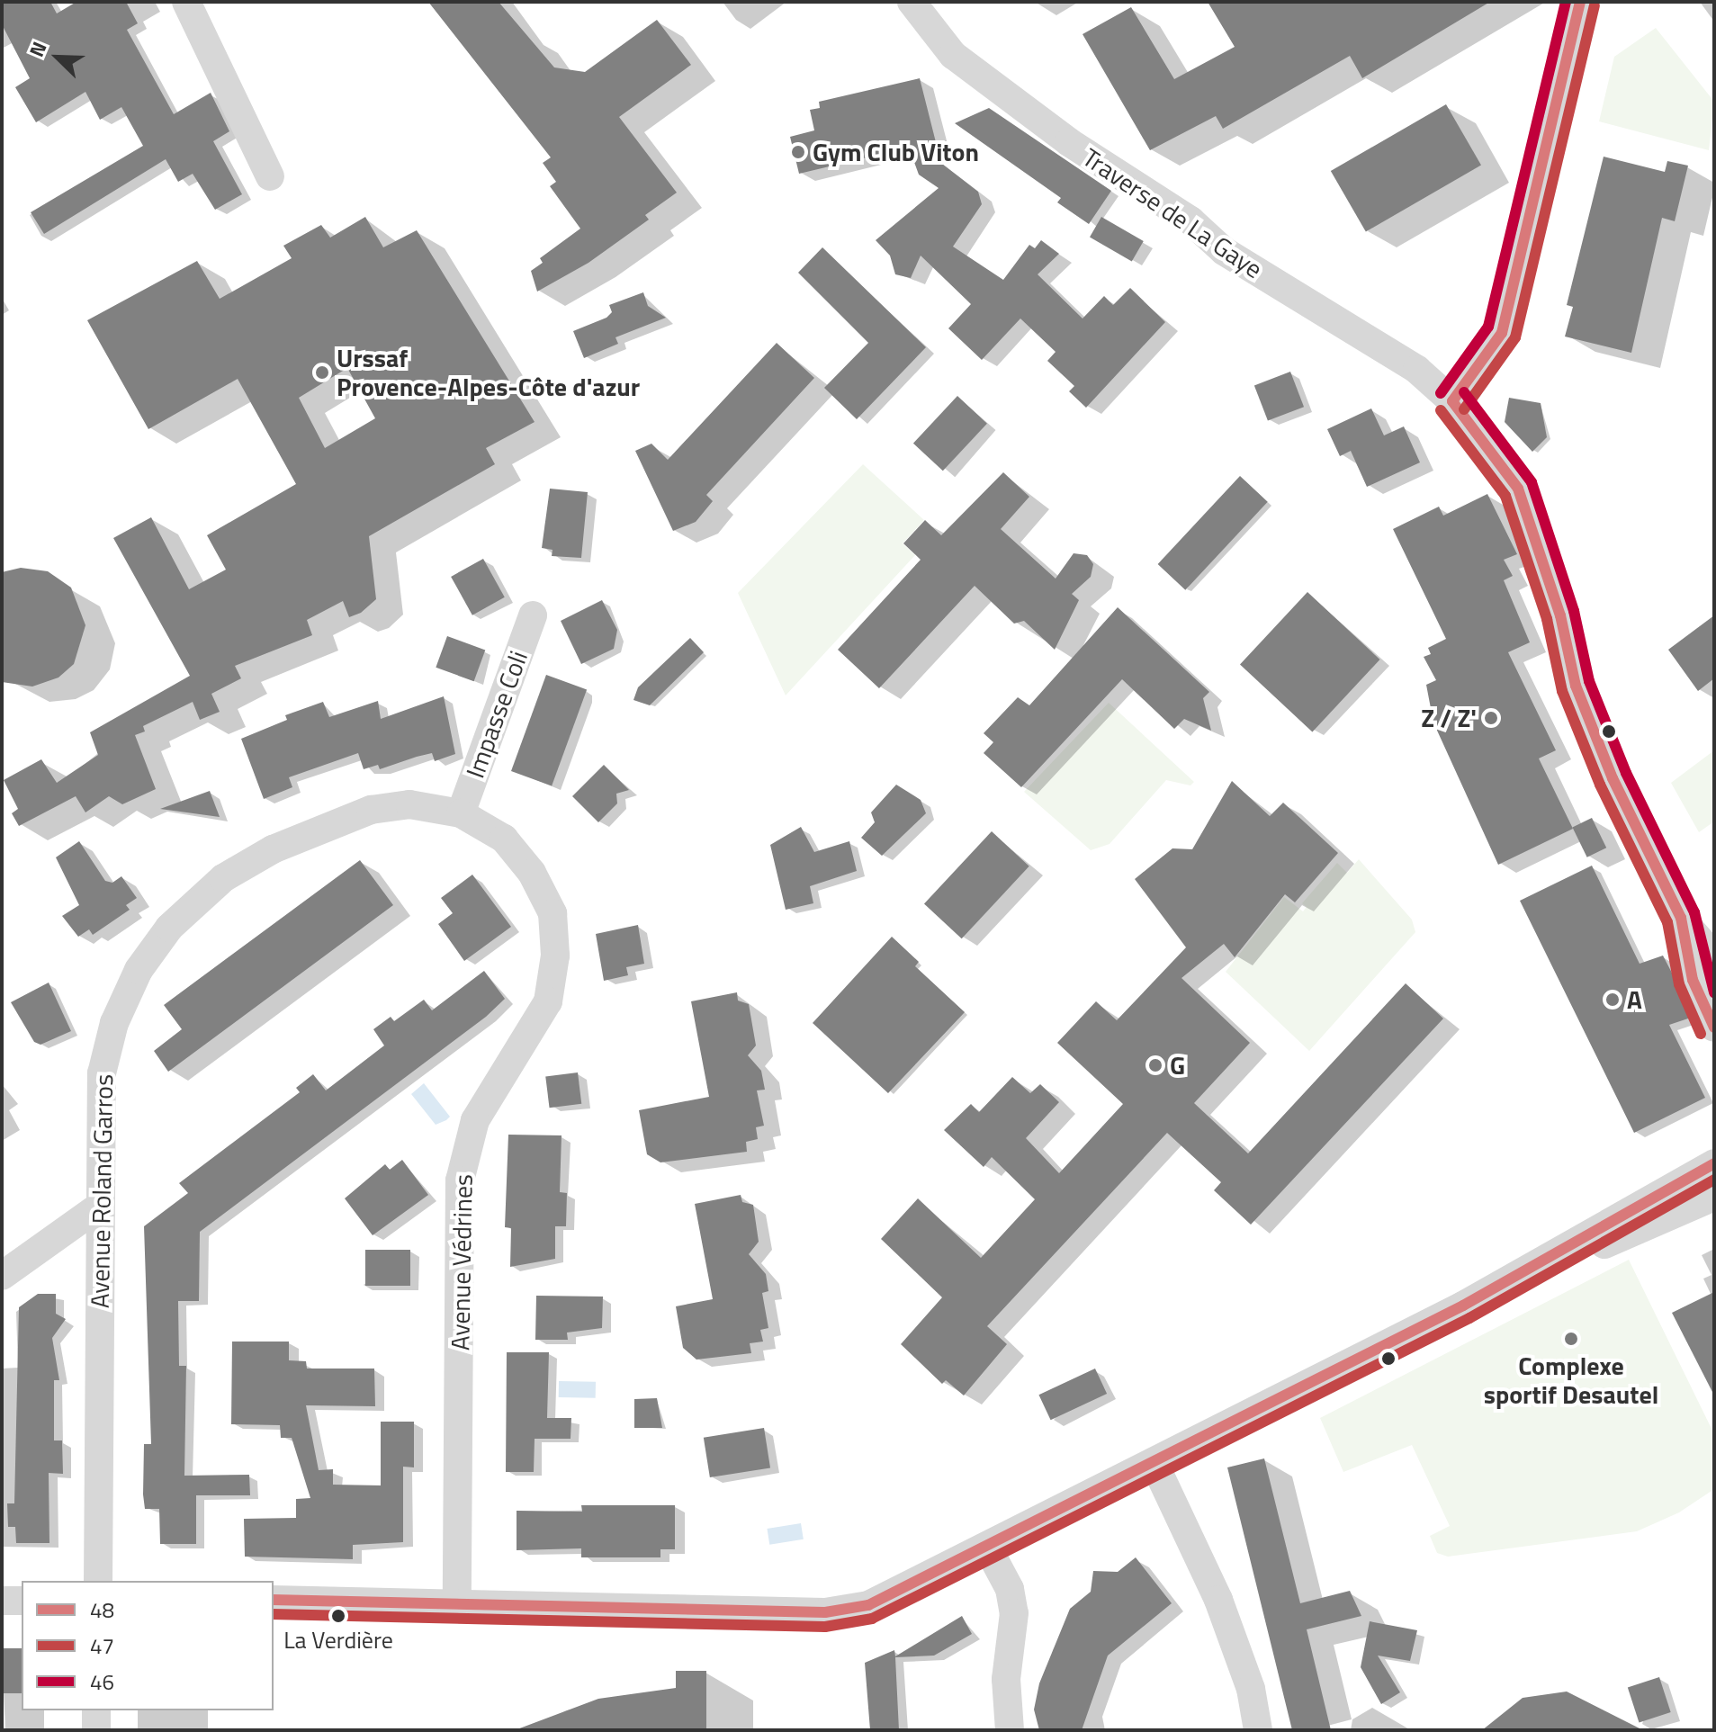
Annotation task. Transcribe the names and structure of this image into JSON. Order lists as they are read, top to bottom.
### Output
{
  "streets": {
    "street": [
      "Traverse de La Gaye",
      "Impasse Coli",
      "Avenue Roland Garros",
      "Avenue Védrines"
    ]
  },
  "crossings": [
    ["Impasse Coli", "Avenue Roland Garros"],
    ["Impasse Coli", "Avenue Védrines"],
    ["Avenue Roland Garros", "Avenue Védrines"]
  ],
  "places": [
    "Gym Club Viton",
    "Urssaf Provence-Alpes-Côte d'azur",
    "Z / Z'",
    "A",
    "G",
    "Complexe sportif Desautel",
    "La Verdière"
  ],
  "lines": ["transit line 48", "transit line 46", "transit line 47"],
  "legend": ["48", "47", "46"],
  "north": "top left"
}
